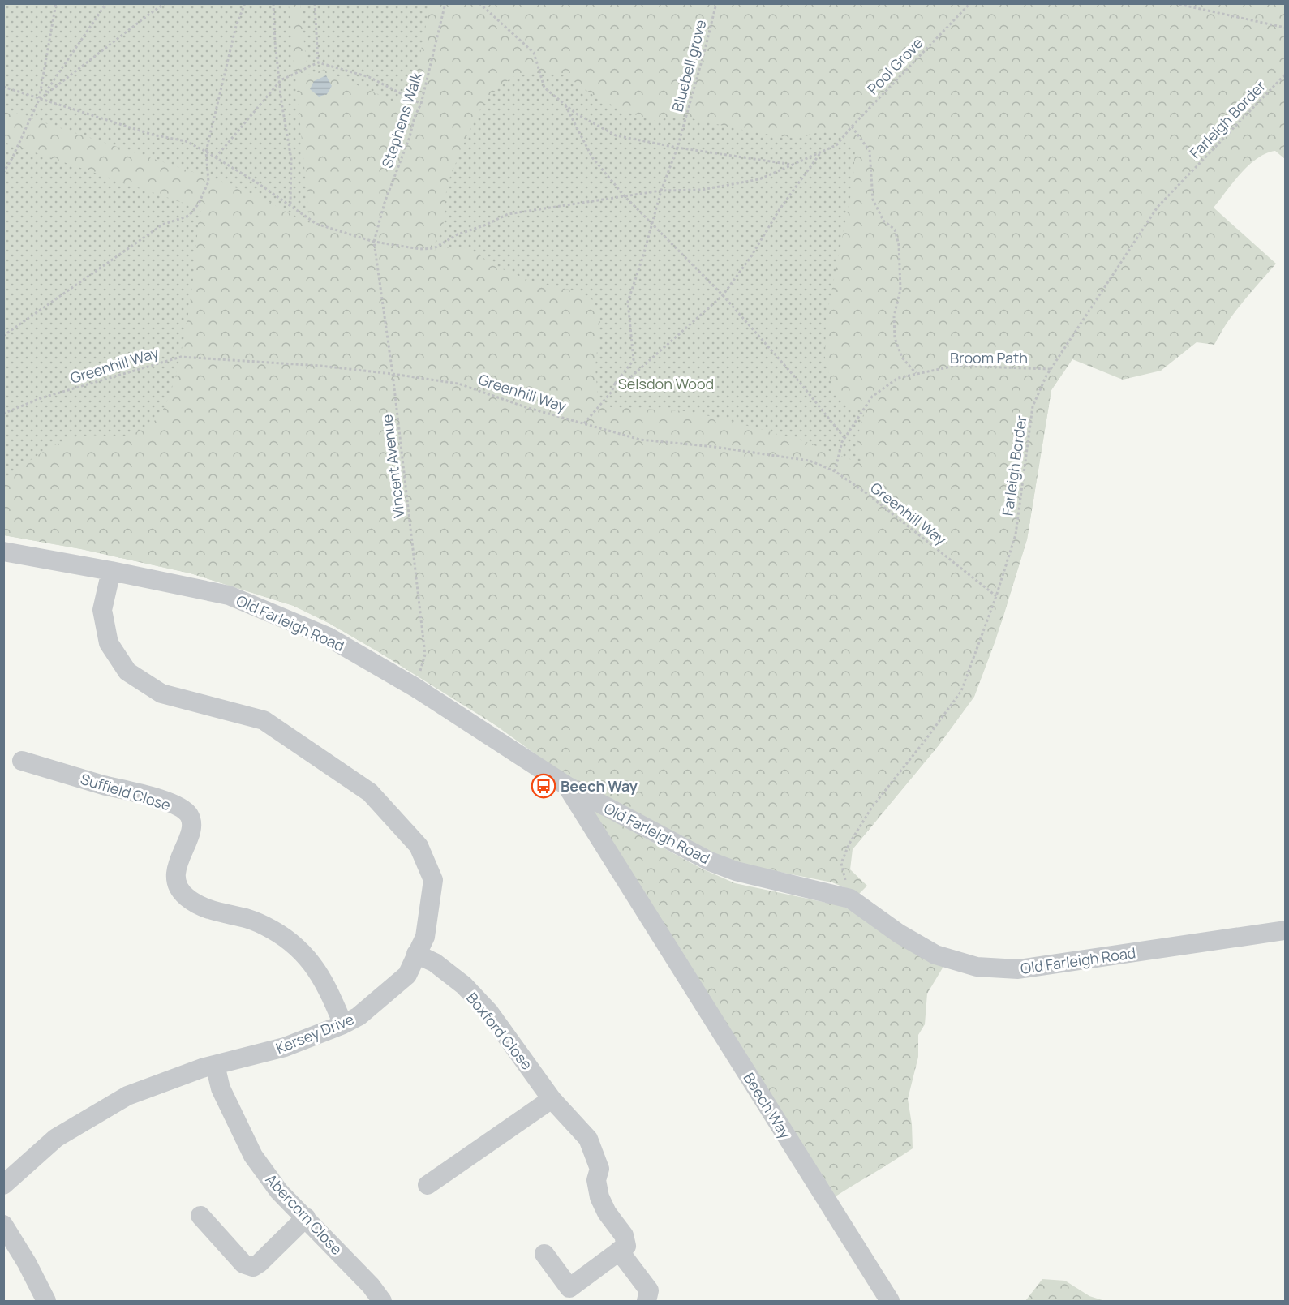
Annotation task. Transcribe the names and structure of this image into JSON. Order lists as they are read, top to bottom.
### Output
{
  "streets": {
    "street": [
      "Old Farleigh Road",
      "Suffield Close",
      "Boxford Close",
      "Kersey Drive",
      "Beech Way",
      "Abercorn Close"
    ],
    "path": [
      "Bluebell grove",
      "Pool Grove",
      "Farleigh Border",
      "Stephens Walk",
      "Broom Path",
      "Greenhill Way",
      "Vincent Avenue"
    ]
  },
  "crossings": [
    ["Bluebell grove", "Greenhill Way"],
    ["Farleigh Border", "Broom Path"],
    ["Farleigh Border", "Greenhill Way"],
    ["Farleigh Border", "Old Farleigh Road"],
    ["Stephens Walk", "Vincent Avenue"],
    ["Broom Path", "Greenhill Way"],
    ["Greenhill Way", "Vincent Avenue"],
    ["Vincent Avenue", "Old Farleigh Road"],
    ["Old Farleigh Road", "Kersey Drive"],
    ["Old Farleigh Road", "Beech Way"],
    ["Suffield Close", "Kersey Drive"],
    ["Boxford Close", "Kersey Drive"],
    ["Kersey Drive", "Abercorn Close"]
  ],
  "parks": ["Selsdon Wood"],
  "places": {
    "bus stop": ["Beech Way"]
  }
}
